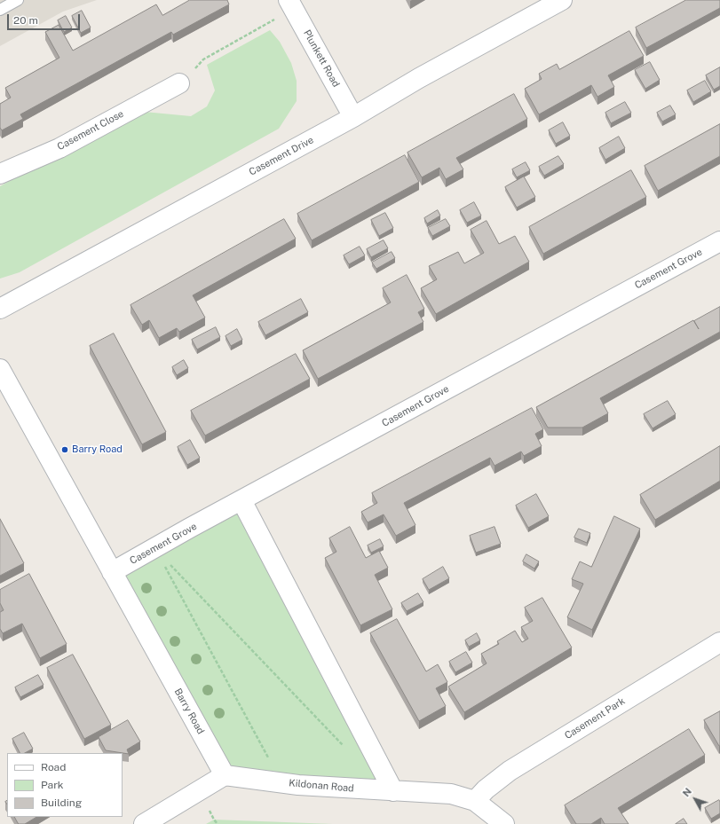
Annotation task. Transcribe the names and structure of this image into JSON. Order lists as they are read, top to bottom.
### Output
{
  "streets": {
    "street": [
      "Plunkett Road",
      "Casement Close",
      "Casement Drive",
      "Casement Grove",
      "Barry Road",
      "Casement Park",
      "Kildonan Road"
    ]
  },
  "crossings": [
    ["Plunkett Road", "Casement Drive"],
    ["Casement Grove", "Barry Road"],
    ["Barry Road", "Kildonan Road"],
    ["Casement Park", "Kildonan Road"]
  ],
  "places": ["Barry Road"],
  "legend": ["Road", "Park", "Building"],
  "scale_bar": "20 m",
  "north": "top left"
}
